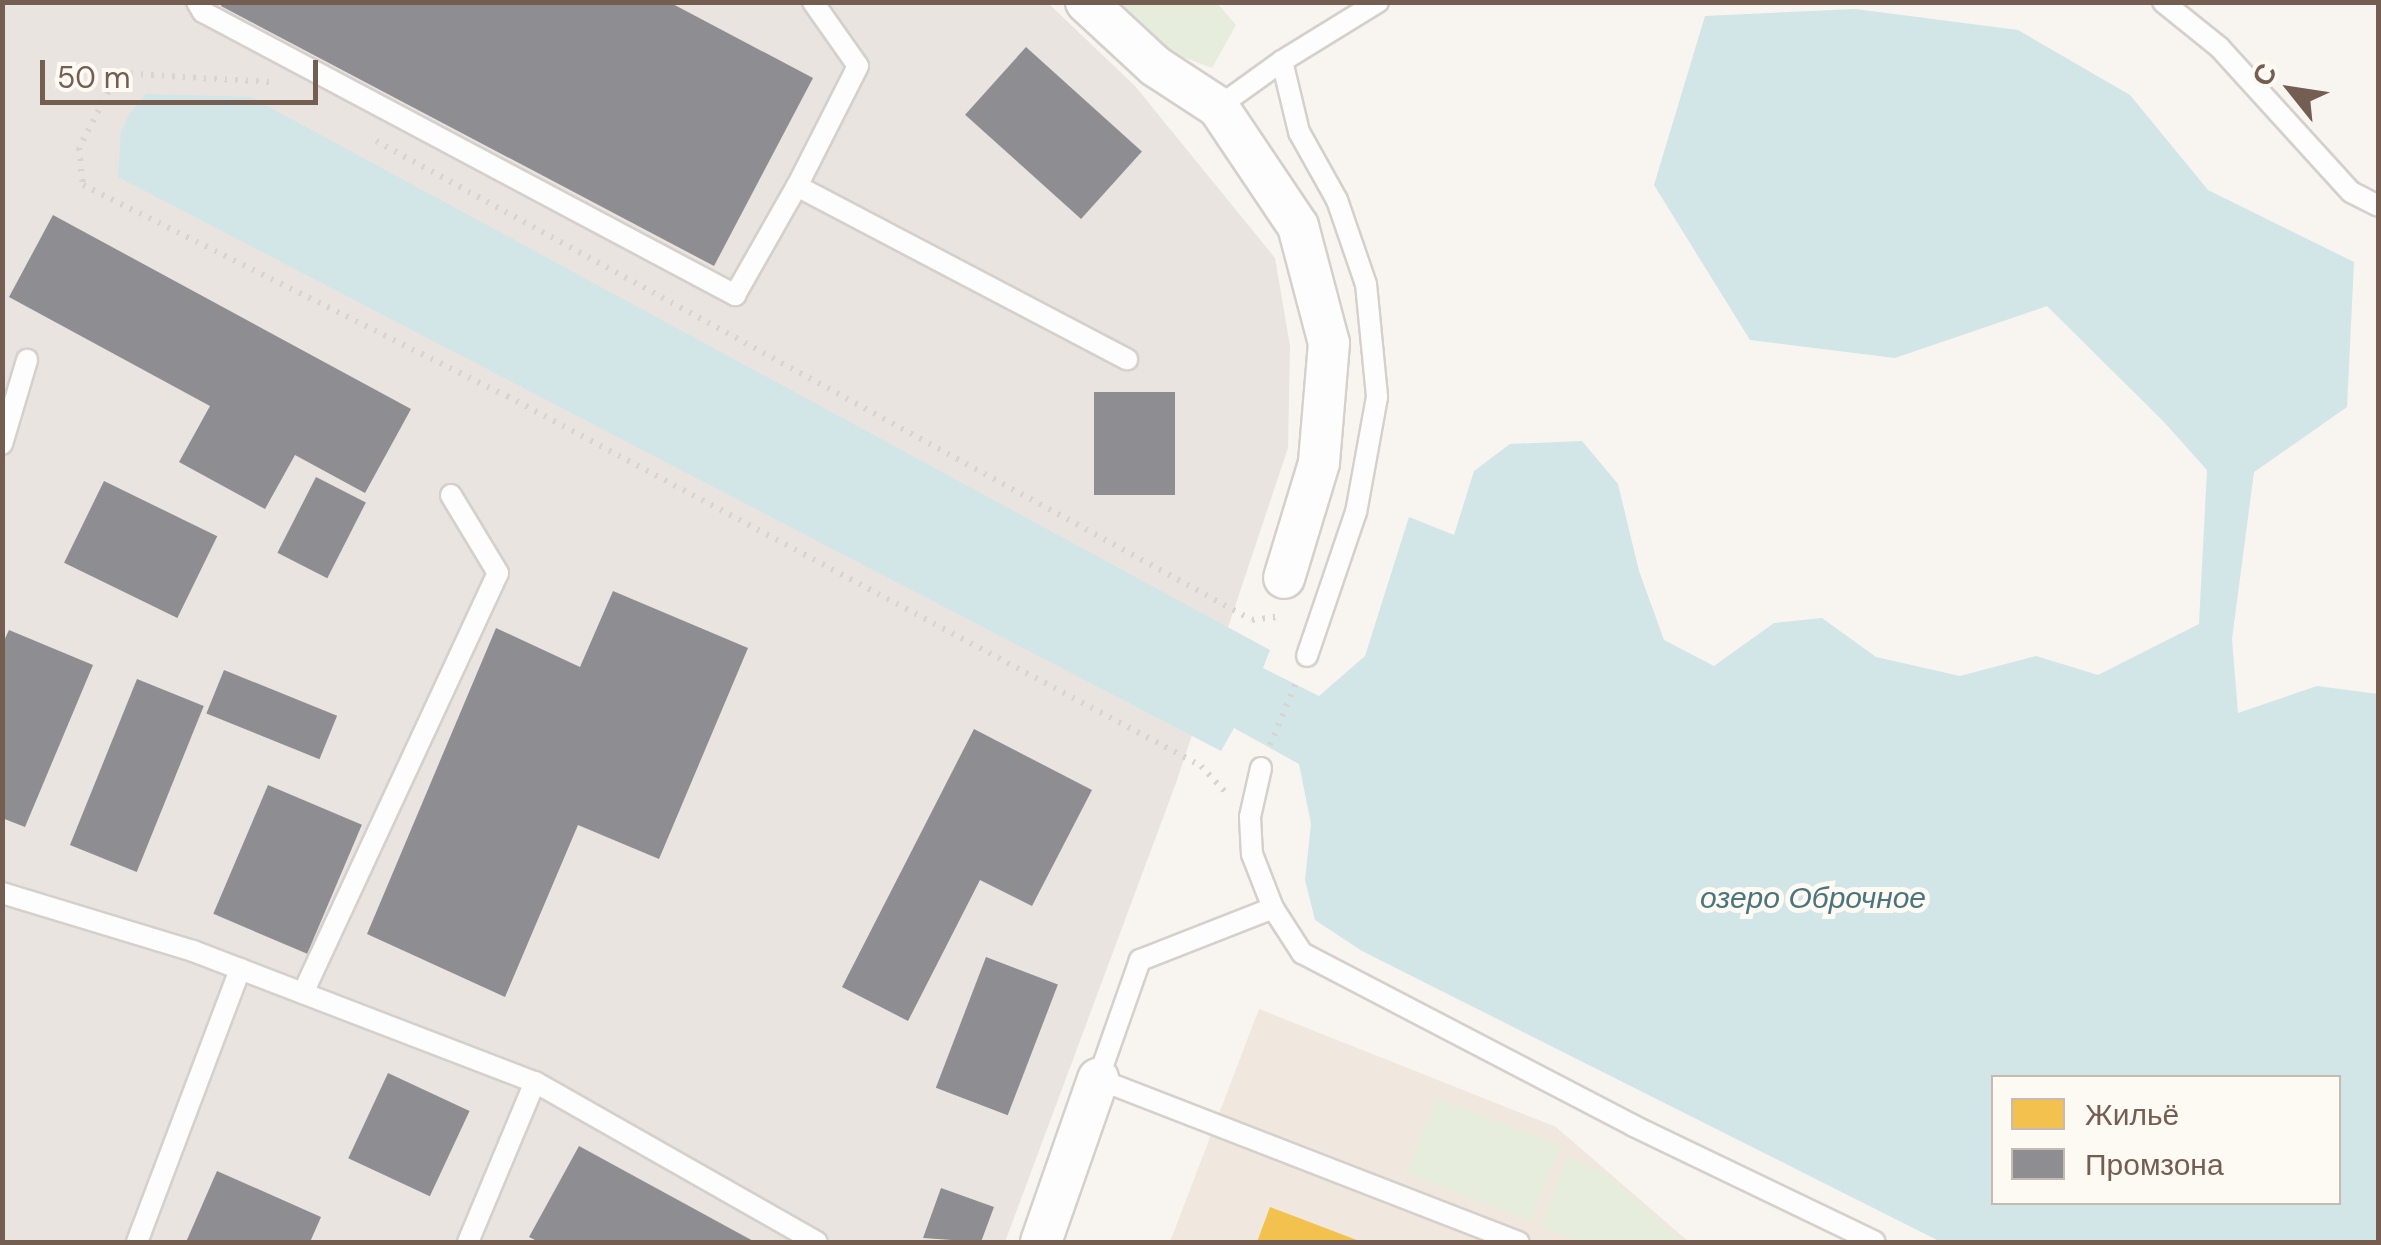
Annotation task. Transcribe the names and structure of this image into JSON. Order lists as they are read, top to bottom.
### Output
{
  "water": ["озеро Оброчное"],
  "legend": ["Жильё", "Промзона"],
  "scale_bar": "50 m",
  "north": "top left"
}
